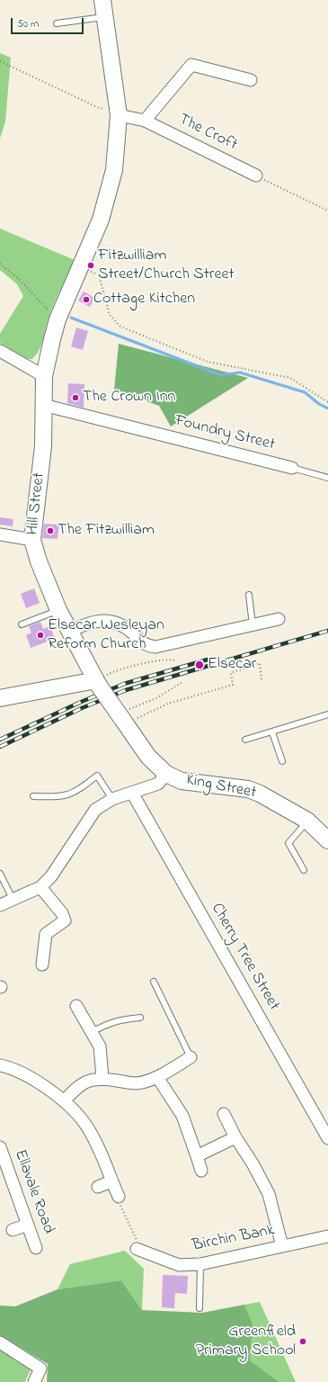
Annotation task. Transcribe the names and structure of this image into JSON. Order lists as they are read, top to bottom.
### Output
{
  "streets": {
    "main road": ["Hill Street", "King Street"],
    "street": [
      "The Croft",
      "Foundry Street",
      "Cherry Tree Street",
      "Ellavale Road",
      "Birchin Bank"
    ]
  },
  "crossings": [
    ["The Croft", "Hill Street"],
    ["Foundry Street", "Hill Street"],
    ["Hill Street", "King Street"]
  ],
  "places": [
    "Fitzwilliam Street/Church Street",
    "Cottage Kitchen",
    "The Crown Inn",
    "The Fitzwilliam",
    "Elsecar Wesleyan Reform Church",
    "Elsecar",
    "Greenfield Primary School"
  ],
  "scale_bar": "50 m"
}
